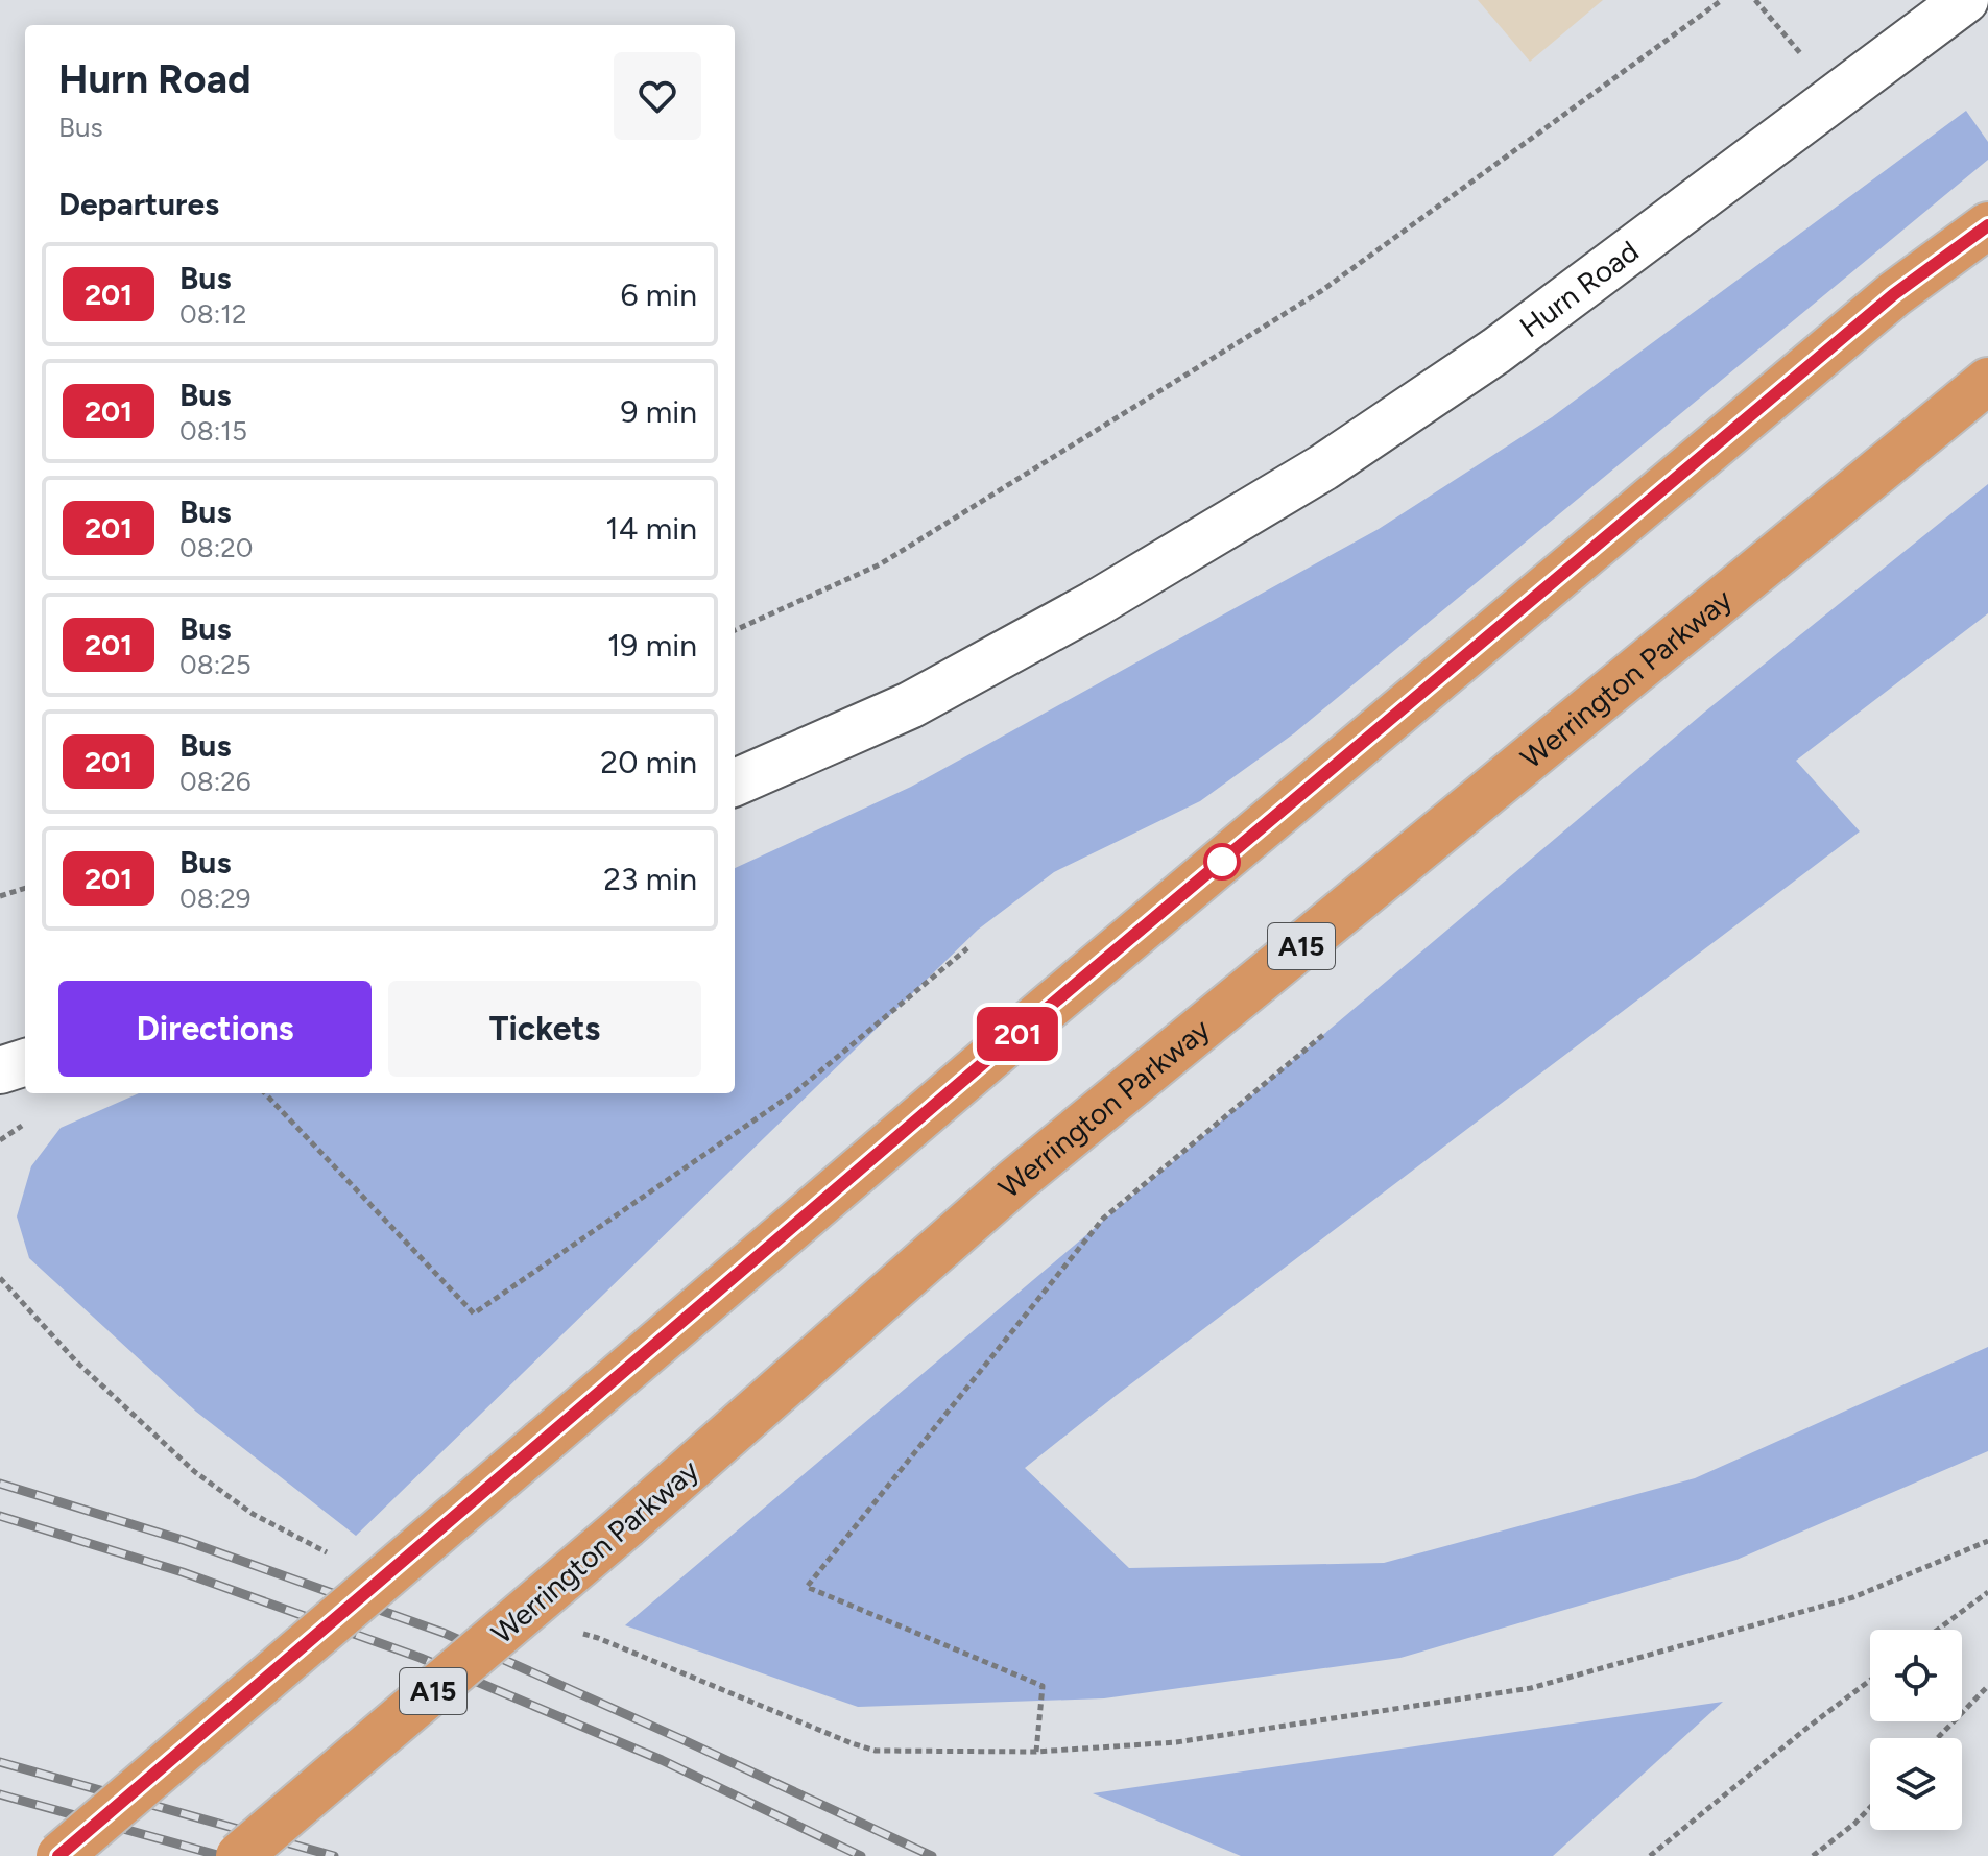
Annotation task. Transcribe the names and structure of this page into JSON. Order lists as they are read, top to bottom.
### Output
{
  "streets": {
    "highway": ["Werrington Parkway", "A15"],
    "street": ["Hurn Road"]
  },
  "lines": ["bus line 201"],
  "page": {
    "on_map": "201",
    "heading": [
      ["Hurn Road", "Bus"],
      "Departures"
    ],
    "list": [
      {
        "mark": "201",
        "name": "Bus",
        "note": "08:12",
        "value": "6 min"
      },
      {
        "mark": "201",
        "name": "Bus",
        "note": "08:15",
        "value": "9 min"
      },
      {
        "mark": "201",
        "name": "Bus",
        "note": "08:20",
        "value": "14 min"
      },
      {
        "mark": "201",
        "name": "Bus",
        "note": "08:25",
        "value": "19 min"
      },
      {
        "mark": "201",
        "name": "Bus",
        "note": "08:26",
        "value": "20 min"
      },
      {
        "mark": "201",
        "name": "Bus",
        "note": "08:29",
        "value": "23 min"
      }
    ],
    "buttons": ["Directions", "Tickets"]
  }
}
